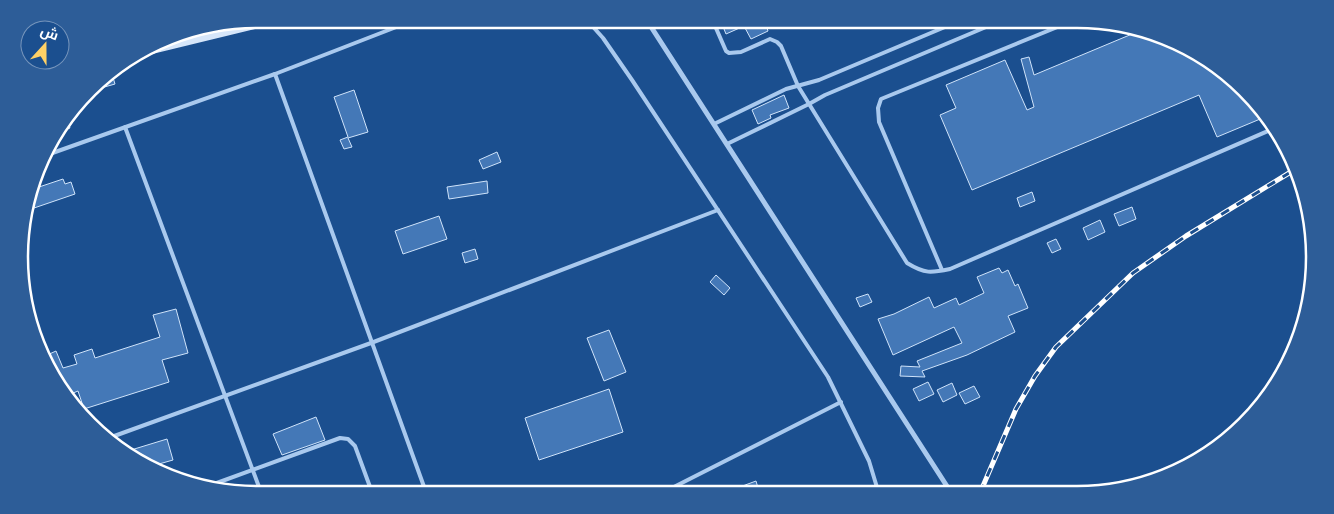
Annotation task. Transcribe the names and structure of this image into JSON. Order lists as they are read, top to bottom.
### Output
{
  "north": "top"
}
